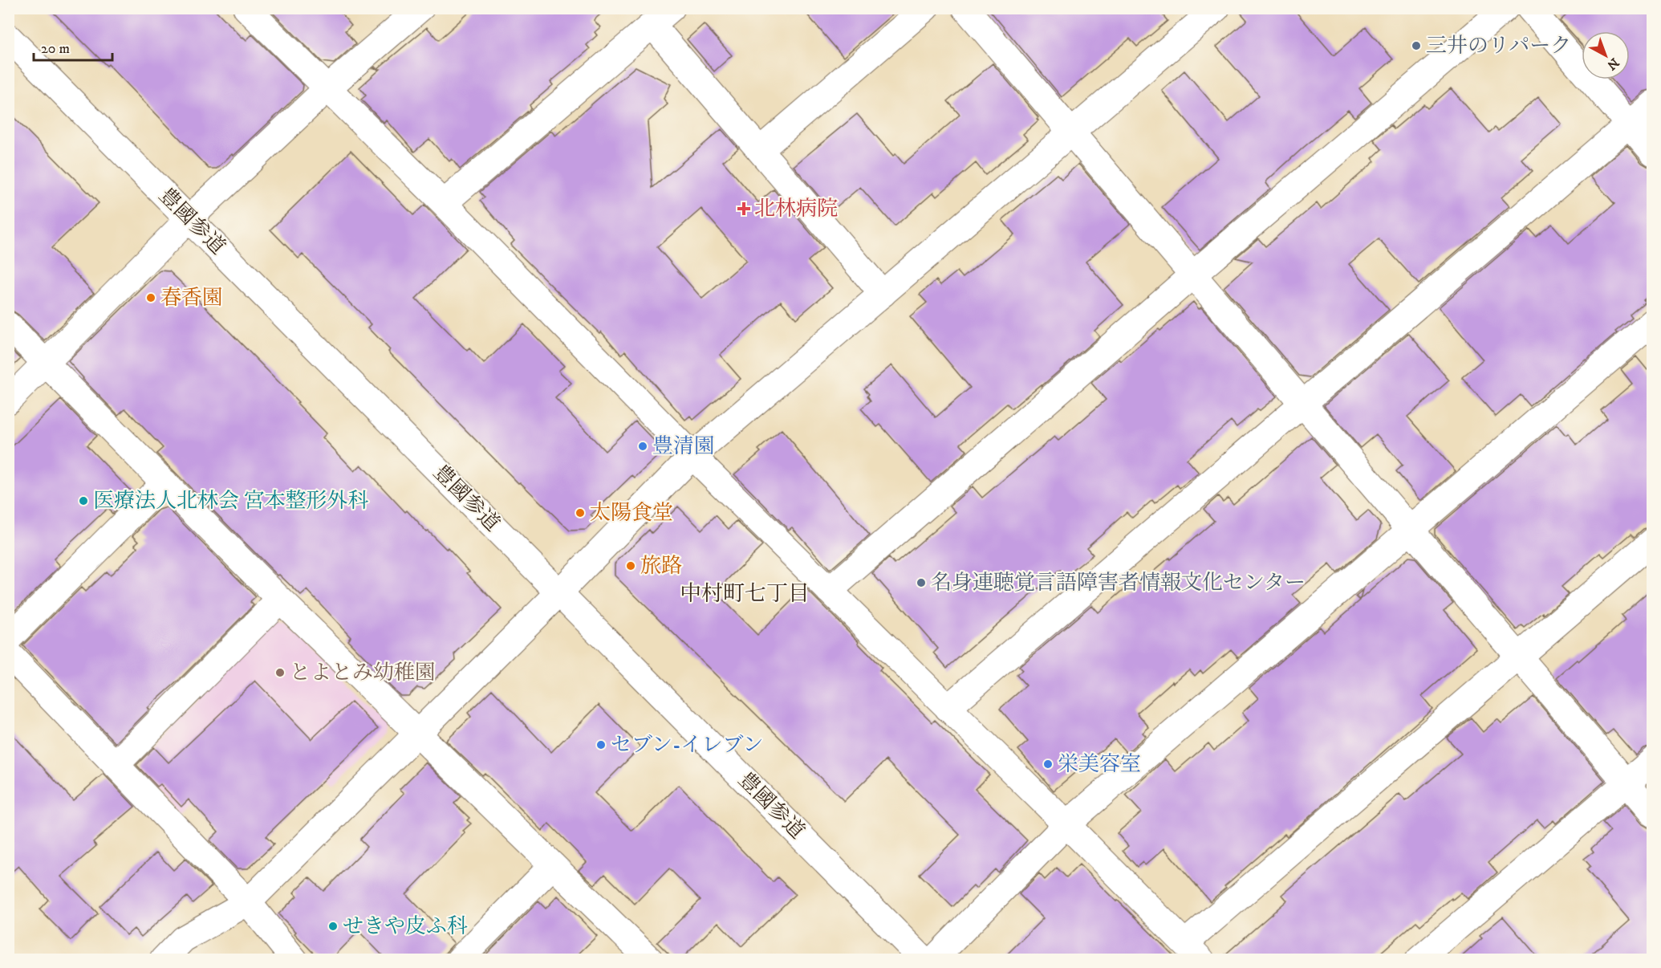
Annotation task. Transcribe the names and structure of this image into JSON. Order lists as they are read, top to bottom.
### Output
{
  "streets": {
    "street": ["豊國参道"]
  },
  "districts": ["中村町七丁目"],
  "places": {
    "other": [
      "三井のリパーク",
      "春香園",
      "豊清園",
      "医療法人北林会 宮本整形外科",
      "太陽食堂",
      "旅路",
      "名身連聴覚言語障害者情報文化センター",
      "とよとみ幼稚園",
      "セブン-イレブン",
      "栄美容室",
      "せきや皮ふ科"
    ],
    "health": ["北林病院"]
  },
  "scale_bar": "20 m",
  "north": "bottom right"
}
